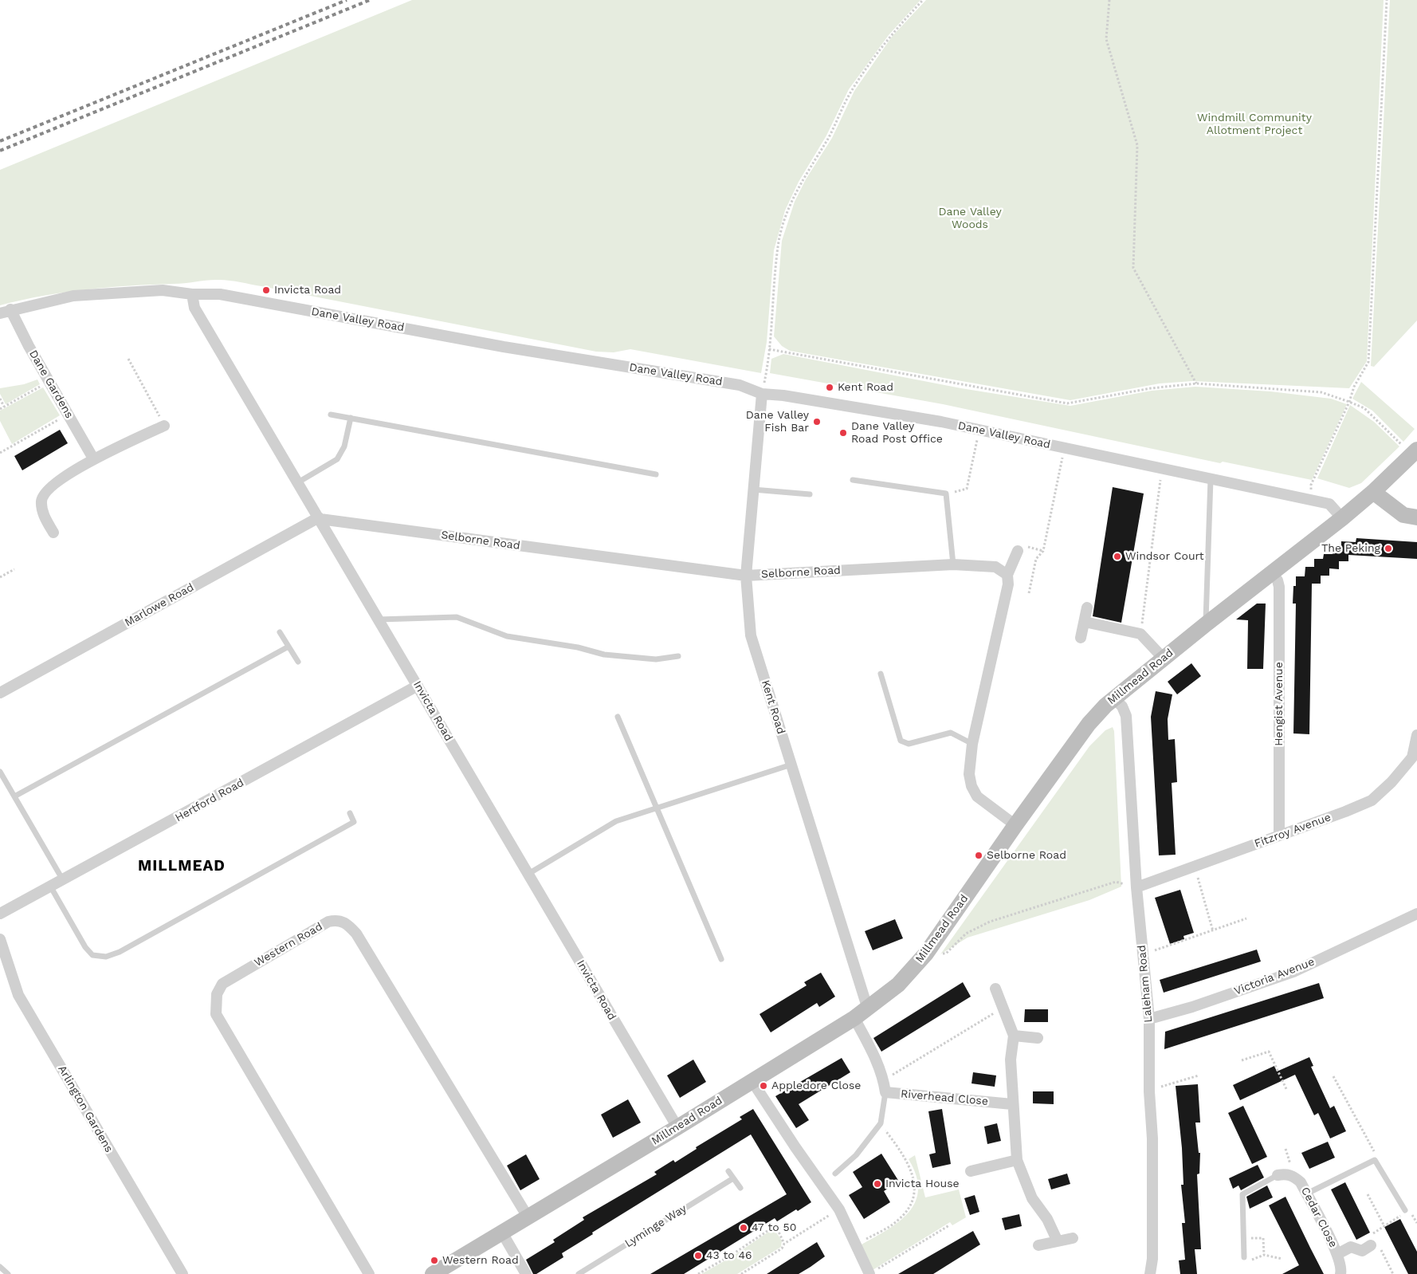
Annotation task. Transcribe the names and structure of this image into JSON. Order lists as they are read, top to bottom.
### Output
{
  "streets": {
    "main road": ["Millmead Road"],
    "street": [
      "Dane Valley Road",
      "Dane Gardens",
      "Selborne Road",
      "Marlowe Road",
      "Hengist Avenue",
      "Kent Road",
      "Invicta Road",
      "Hertford Road",
      "Fitzroy Avenue",
      "Western Road",
      "Victoria Avenue",
      "Laleham Road",
      "Riverhead Close",
      "Arlington Gardens",
      "Cedar Close"
    ],
    "lane": ["Lyminge Way"]
  },
  "crossings": [
    ["Dane Valley Road", "Dane Gardens"],
    ["Dane Valley Road", "Millmead Road"],
    ["Dane Valley Road", "Kent Road"],
    ["Dane Valley Road", "Invicta Road"],
    ["Selborne Road", "Marlowe Road"],
    ["Selborne Road", "Kent Road"],
    ["Selborne Road", "Invicta Road"],
    ["Marlowe Road", "Invicta Road"],
    ["Millmead Road", "Hengist Avenue"],
    ["Millmead Road", "Kent Road"],
    ["Millmead Road", "Invicta Road"],
    ["Millmead Road", "Western Road"],
    ["Millmead Road", "Laleham Road"],
    ["Millmead Road", "Riverhead Close"],
    ["Hengist Avenue", "Fitzroy Avenue"],
    ["Kent Road", "Riverhead Close"],
    ["Invicta Road", "Hertford Road"],
    ["Fitzroy Avenue", "Laleham Road"],
    ["Victoria Avenue", "Laleham Road"]
  ],
  "districts": ["MILLMEAD"],
  "parks": ["Windmill Community Allotment Project", "Dane Valley Woods"],
  "places": [
    "Invicta Road",
    "Kent Road",
    "Dane Valley Fish Bar",
    "Dane Valley Road Post Office",
    "The Peking",
    "Windsor Court",
    "Selborne Road",
    "Appledore Close",
    "Invicta House",
    "47 to 50",
    "43 to 46",
    "Western Road"
  ]
}
